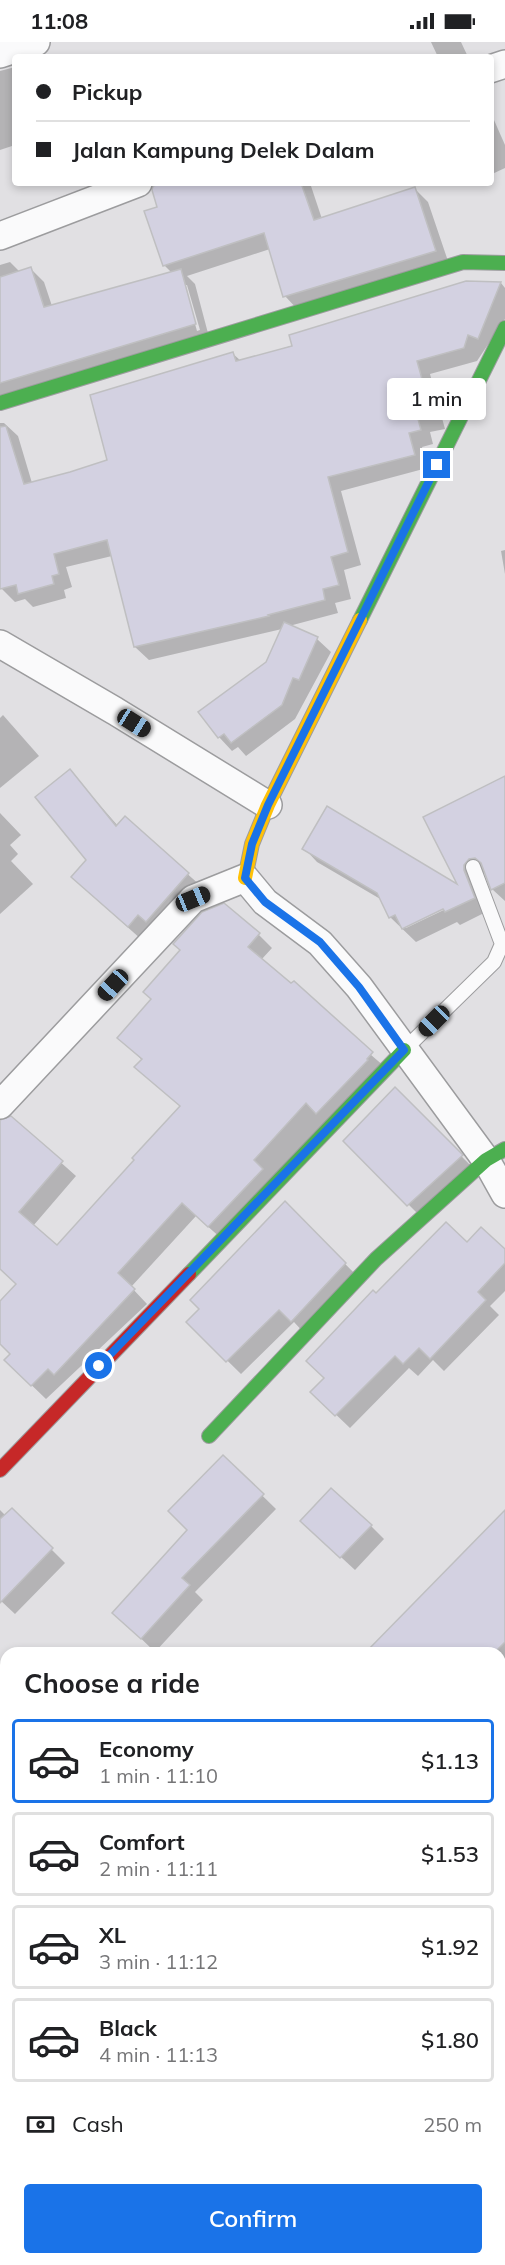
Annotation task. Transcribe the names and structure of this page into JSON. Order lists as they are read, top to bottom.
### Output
{
  "page": {
    "status": "11:08",
    "banner": ["Pickup", "Jalan Kampung Delek Dalam"],
    "bubble": "1 min",
    "heading": "Choose a ride",
    "list": [
      {
        "name": "Economy",
        "note": "1 min · 11:10",
        "value": "$1.13"
      },
      {
        "name": "Comfort",
        "note": "2 min · 11:11",
        "value": "$1.53"
      },
      {
        "name": "XL",
        "note": "3 min · 11:12",
        "value": "$1.92"
      },
      {
        "name": "Black",
        "note": "4 min · 11:13",
        "value": "$1.80"
      }
    ],
    "pay": ["Cash", "250 m"],
    "buttons": "Confirm"
  }
}
